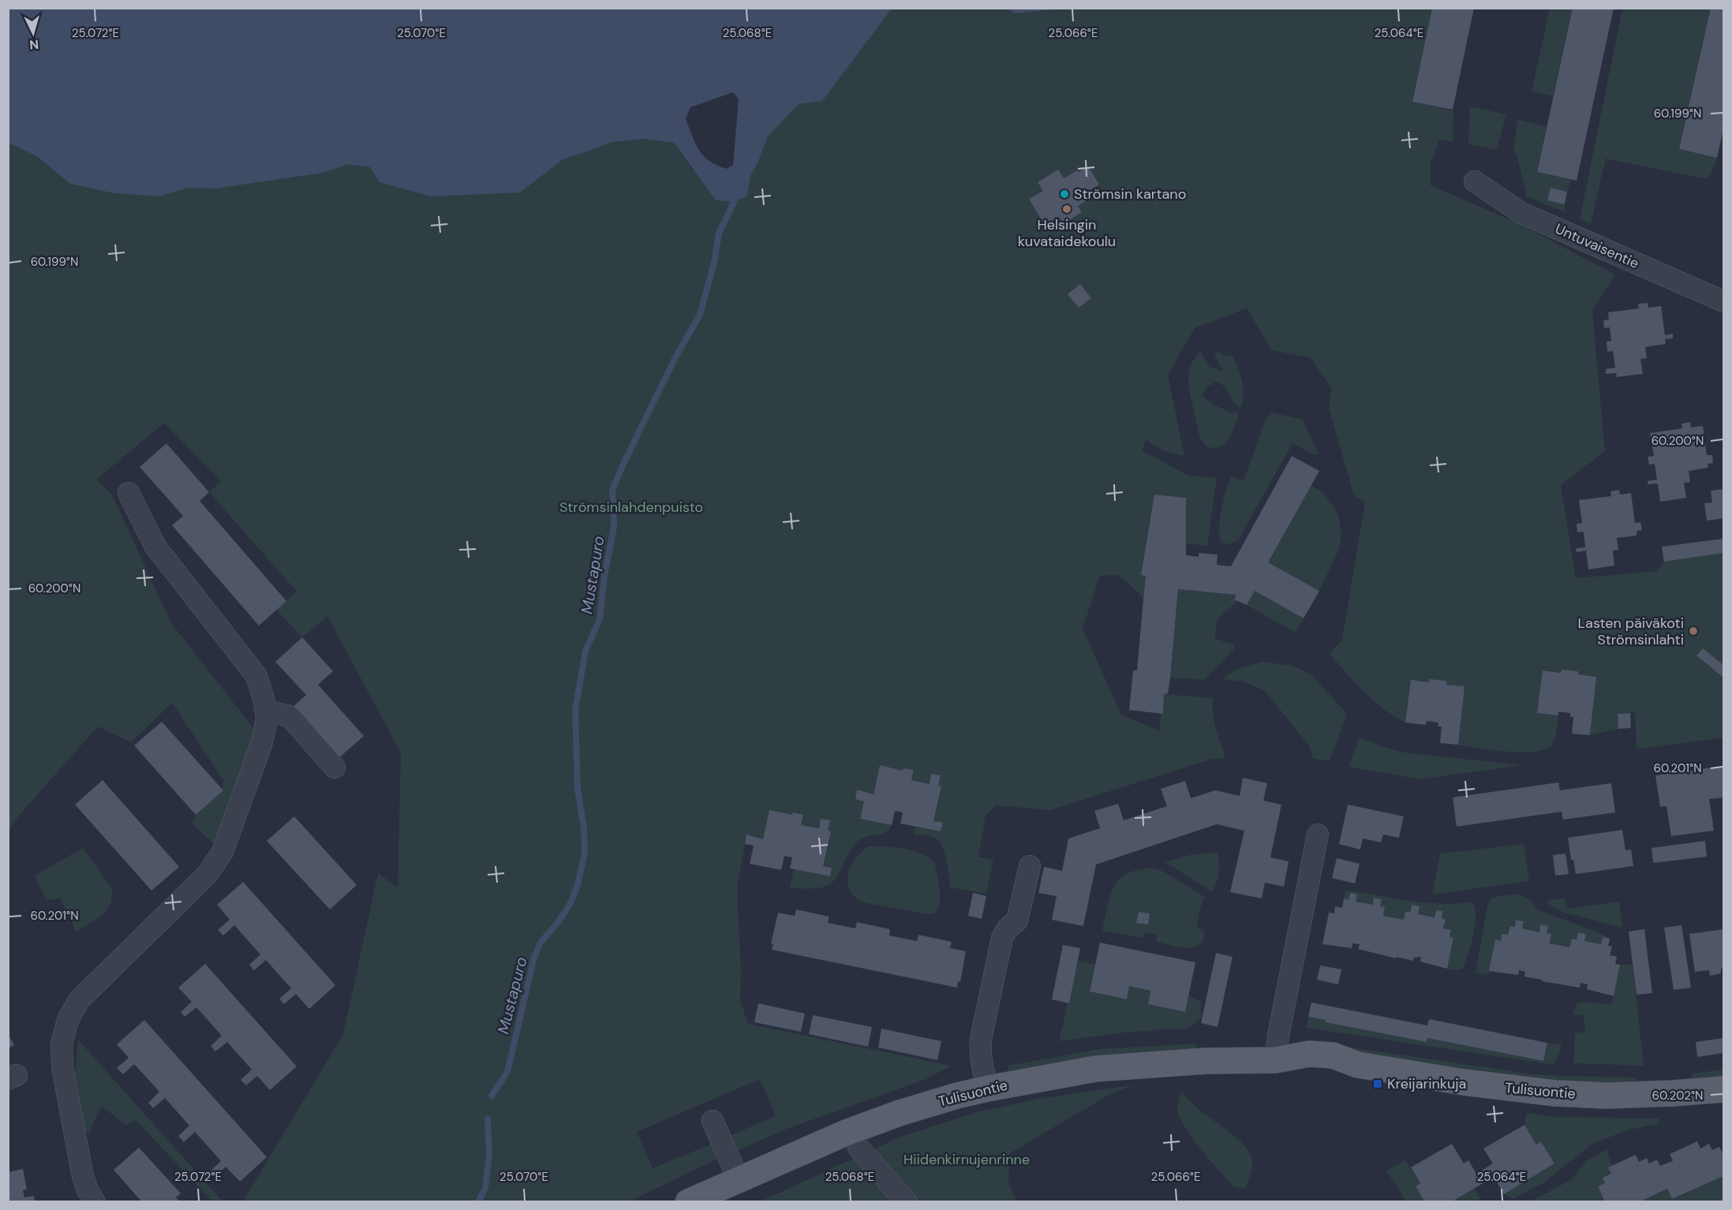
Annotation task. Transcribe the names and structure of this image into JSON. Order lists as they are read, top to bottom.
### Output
{
  "streets": {
    "main road": ["Tulisuontie"],
    "street": ["Untuvaisentie"]
  },
  "water": ["Mustapuro"],
  "parks": ["Strömsinlahdenpuisto", "Hiidenkirnujenrinne"],
  "places": {
    "other": ["Strömsin kartano", "Helsingin kuvataidekoulu", "Lasten päiväkoti Strömsinlahti"],
    "transit": ["Kreijarinkuja"]
  },
  "north": "bottom",
  "coordinates": [
    "25.072°E",
    "25.070°E",
    "25.068°E",
    "25.066°E",
    "25.064°E",
    "60.199°N",
    "60.200°N",
    "60.201°N",
    "60.202°N"
  ]
}
